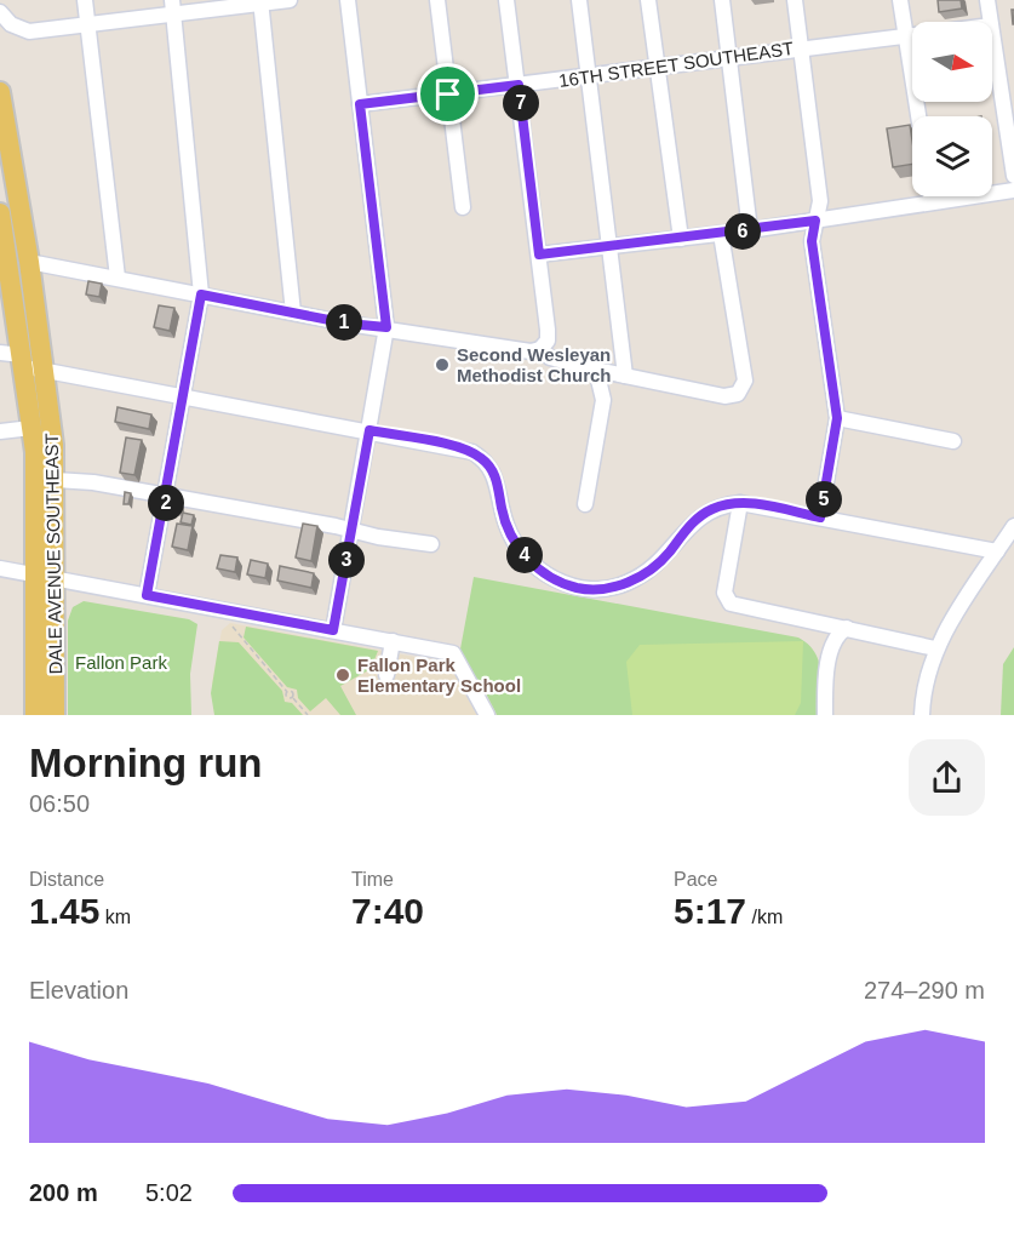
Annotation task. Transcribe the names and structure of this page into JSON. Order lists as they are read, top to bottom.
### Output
{
  "streets": {
    "main road": ["DALE AVENUE SOUTHEAST"],
    "street": ["16TH STREET SOUTHEAST"]
  },
  "parks": ["Fallon Park"],
  "places": ["Second Wesleyan Methodist Church", "Fallon Park Elementary School"],
  "north": "right",
  "page": {
    "pins": [
      "7",
      "6",
      "1",
      "5",
      "2",
      "4",
      "3"
    ],
    "heading": ["Morning run", "06:50"],
    "stats": [
      ["Distance", "1.45 km"],
      ["Time", "7:40"],
      ["Pace", "5:17 /km"]
    ],
    "chart": ["Elevation", "274–290 m"],
    "list": [
      {
        "name": "200 m",
        "note": "5:02"
      }
    ]
  }
}
